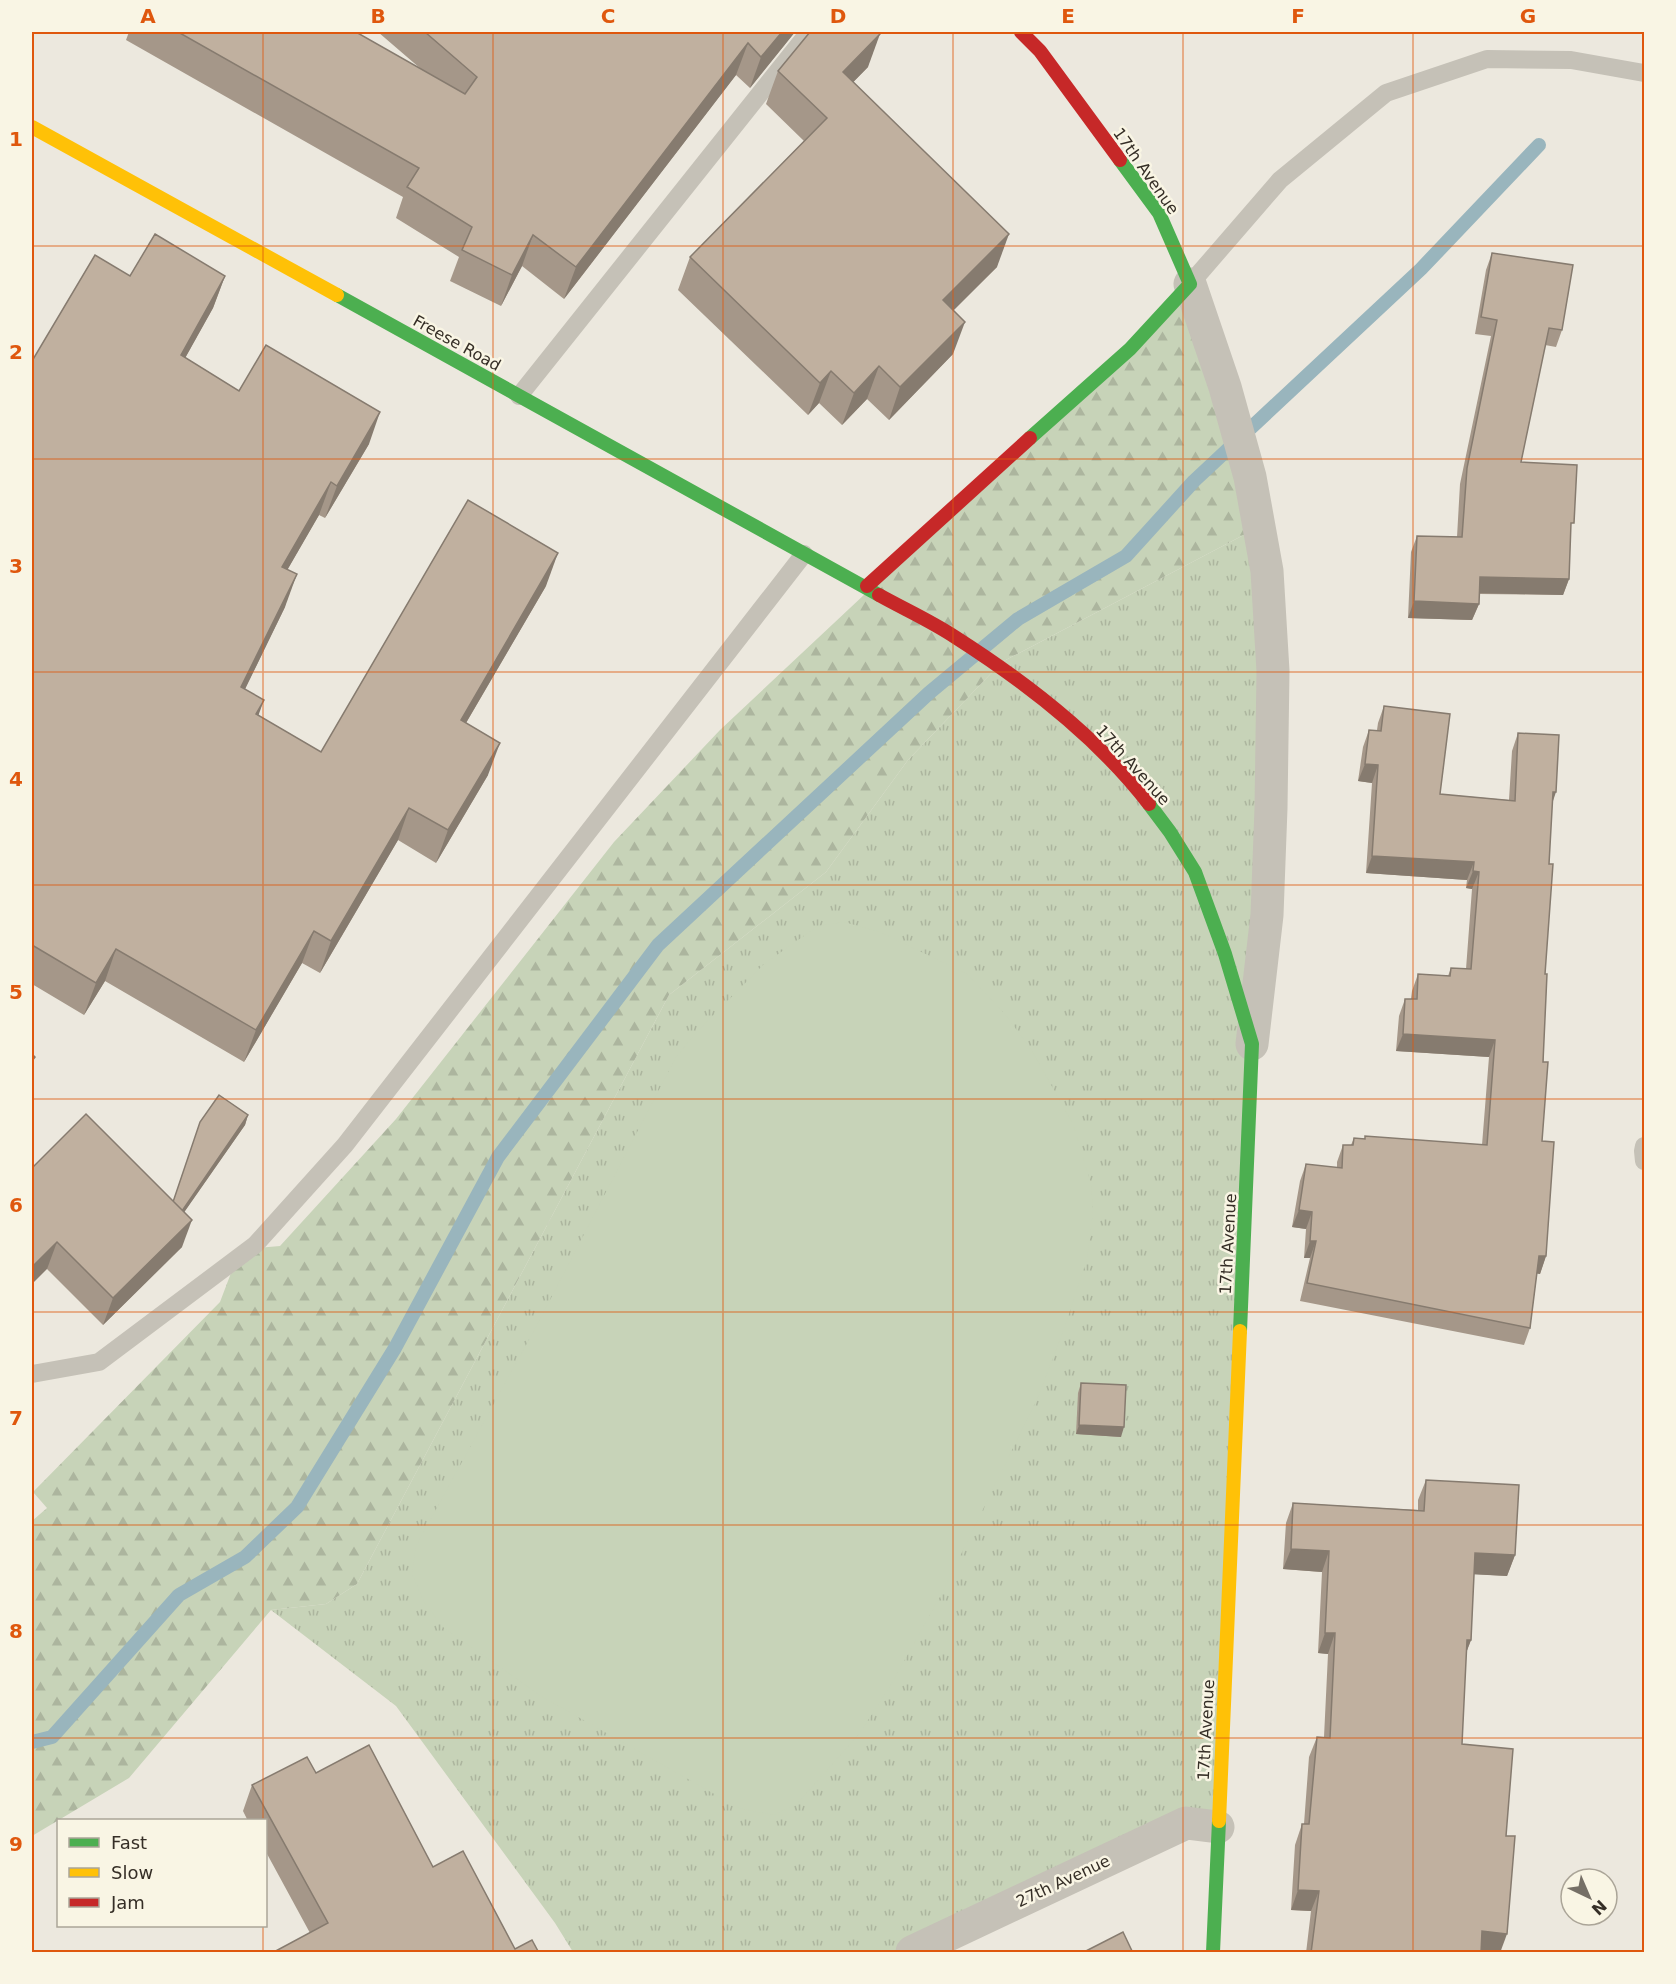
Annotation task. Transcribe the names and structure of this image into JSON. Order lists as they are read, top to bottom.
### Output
{
  "streets": {
    "street": ["17th Avenue", "Freese Road", "27th Avenue"]
  },
  "crossings": [
    ["17th Avenue", "Freese Road"],
    ["17th Avenue", "27th Avenue"]
  ],
  "legend": ["Fast", "Slow", "Jam"],
  "north": "bottom right",
  "grid": {
    "columns": [
      "A",
      "B",
      "C",
      "D",
      "E",
      "F",
      "G"
    ],
    "rows": [
      "1",
      "2",
      "3",
      "4",
      "5",
      "6",
      "7",
      "8",
      "9"
    ]
  }
}
